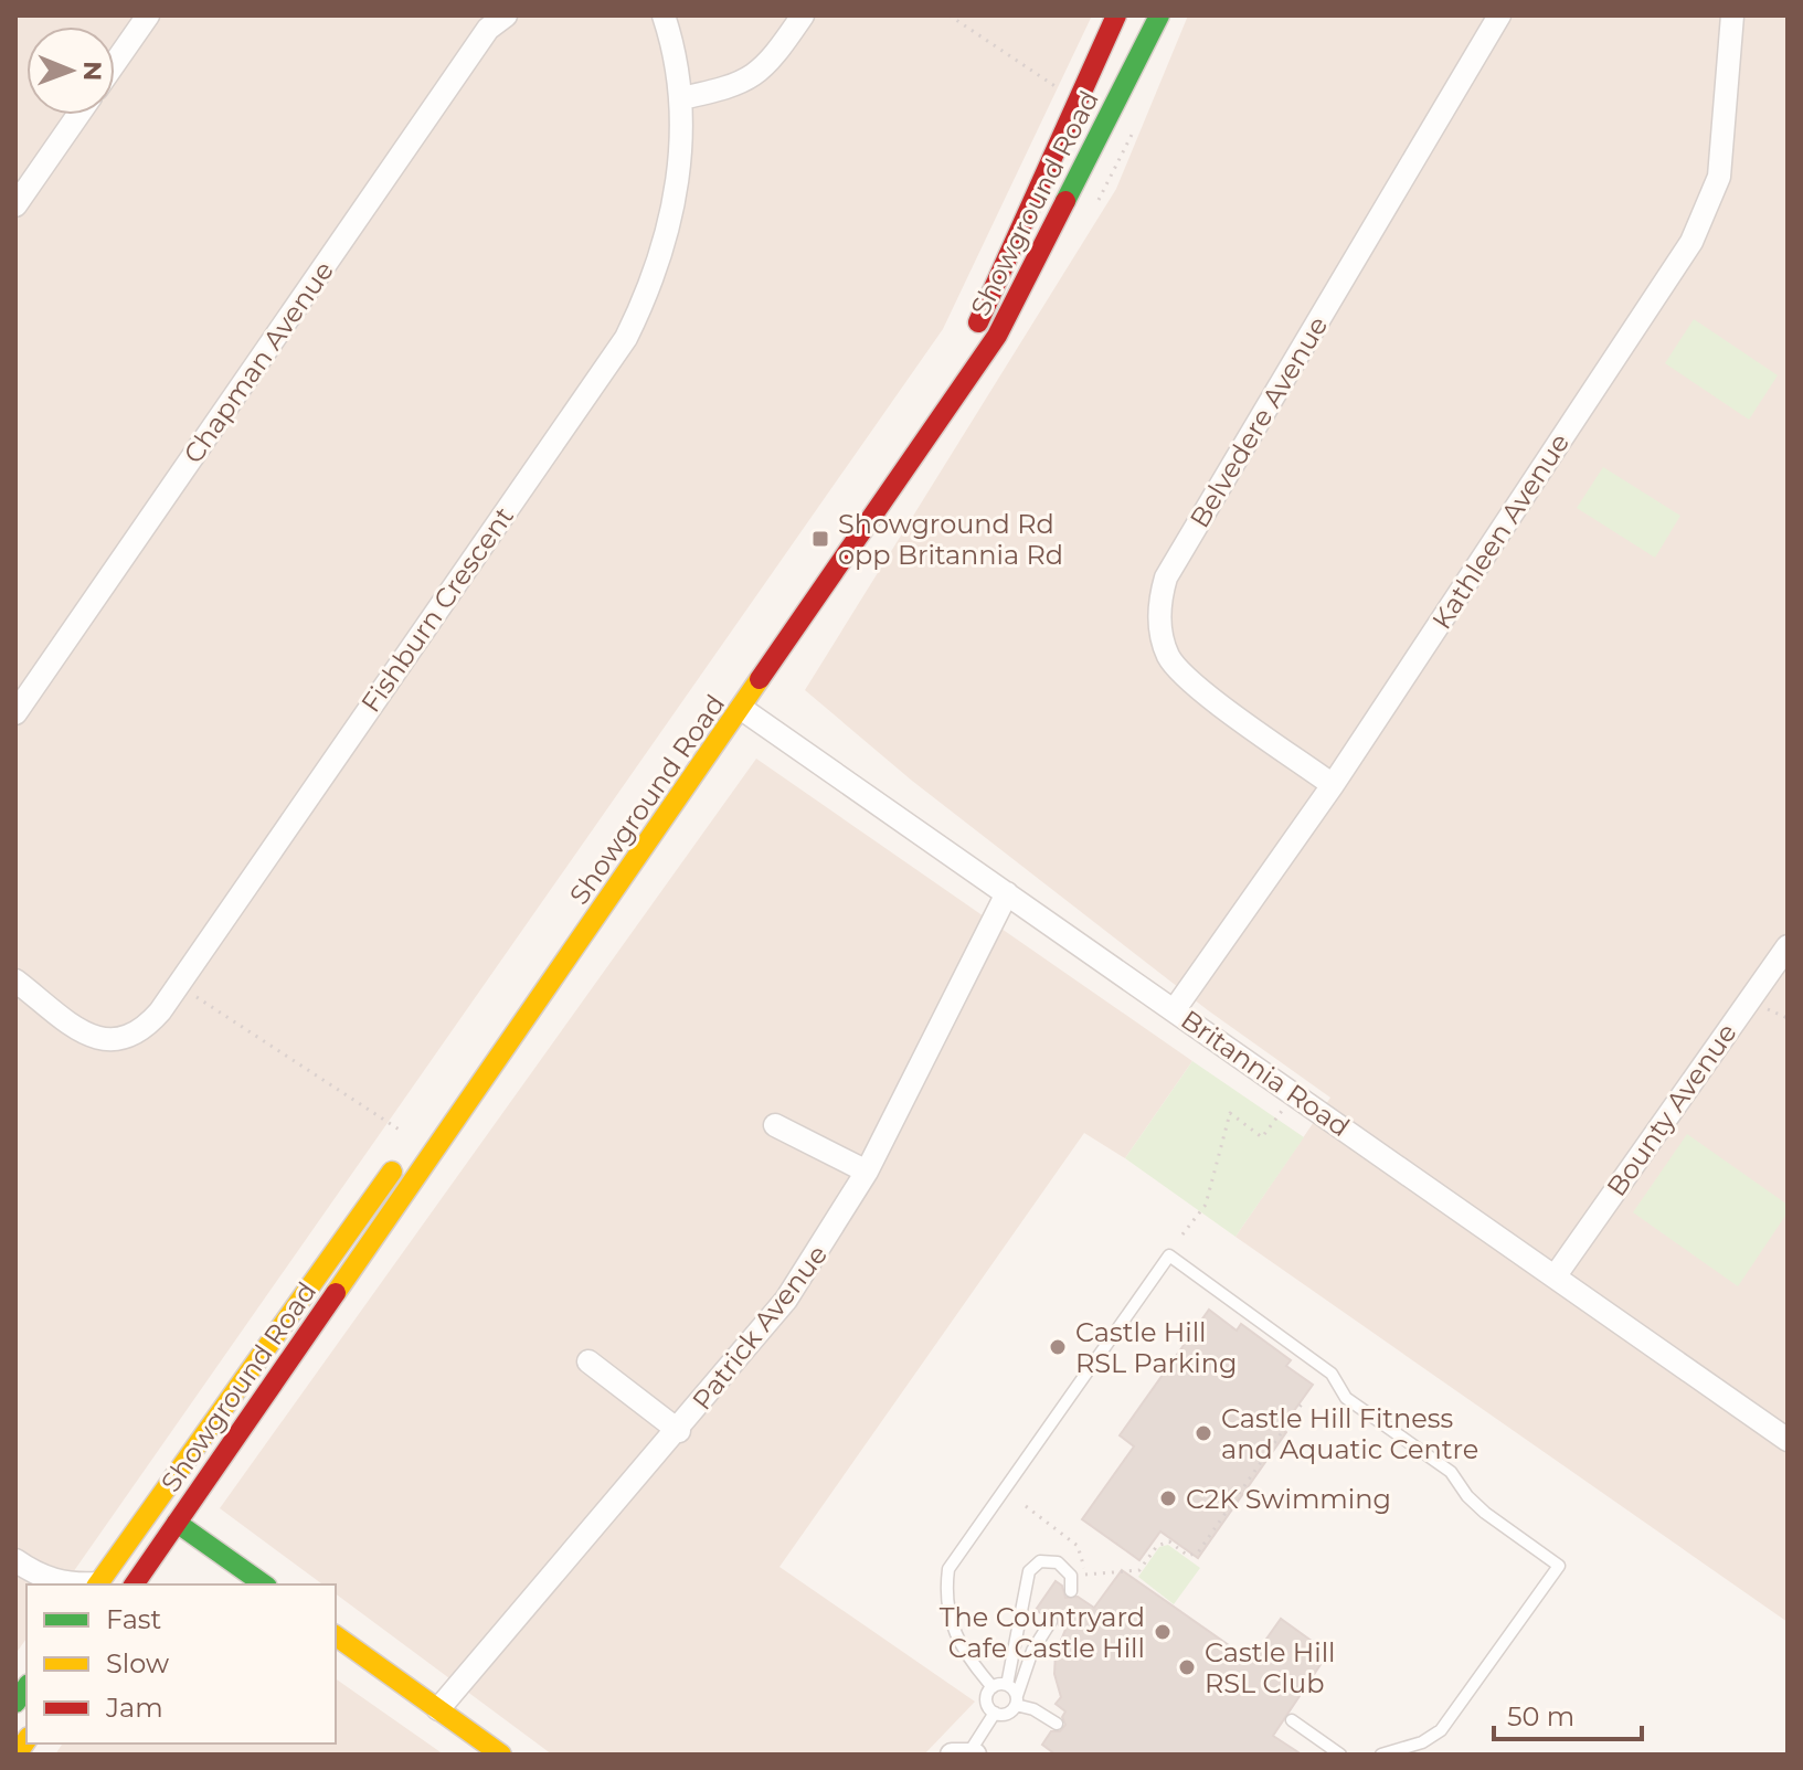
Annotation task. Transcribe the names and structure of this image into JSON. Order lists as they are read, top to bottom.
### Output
{
  "streets": {
    "main road": ["Showground Road"],
    "street": [
      "Chapman Avenue",
      "Belvedere Avenue",
      "Kathleen Avenue",
      "Fishburn Crescent",
      "Britannia Road",
      "Bounty Avenue",
      "Patrick Avenue"
    ]
  },
  "crossings": [
    ["Showground Road", "Britannia Road"],
    ["Belvedere Avenue", "Kathleen Avenue"],
    ["Kathleen Avenue", "Britannia Road"],
    ["Britannia Road", "Bounty Avenue"],
    ["Britannia Road", "Patrick Avenue"]
  ],
  "places": {
    "transit": ["Showground Rd opp Britannia Rd"],
    "other": [
      "Castle Hill RSL Parking",
      "Castle Hill Fitness and Aquatic Centre",
      "C2K Swimming",
      "The Countryard Cafe Castle Hill",
      "Castle Hill RSL Club"
    ]
  },
  "legend": ["Fast", "Slow", "Jam"],
  "scale_bar": "50 m",
  "north": "right"
}
